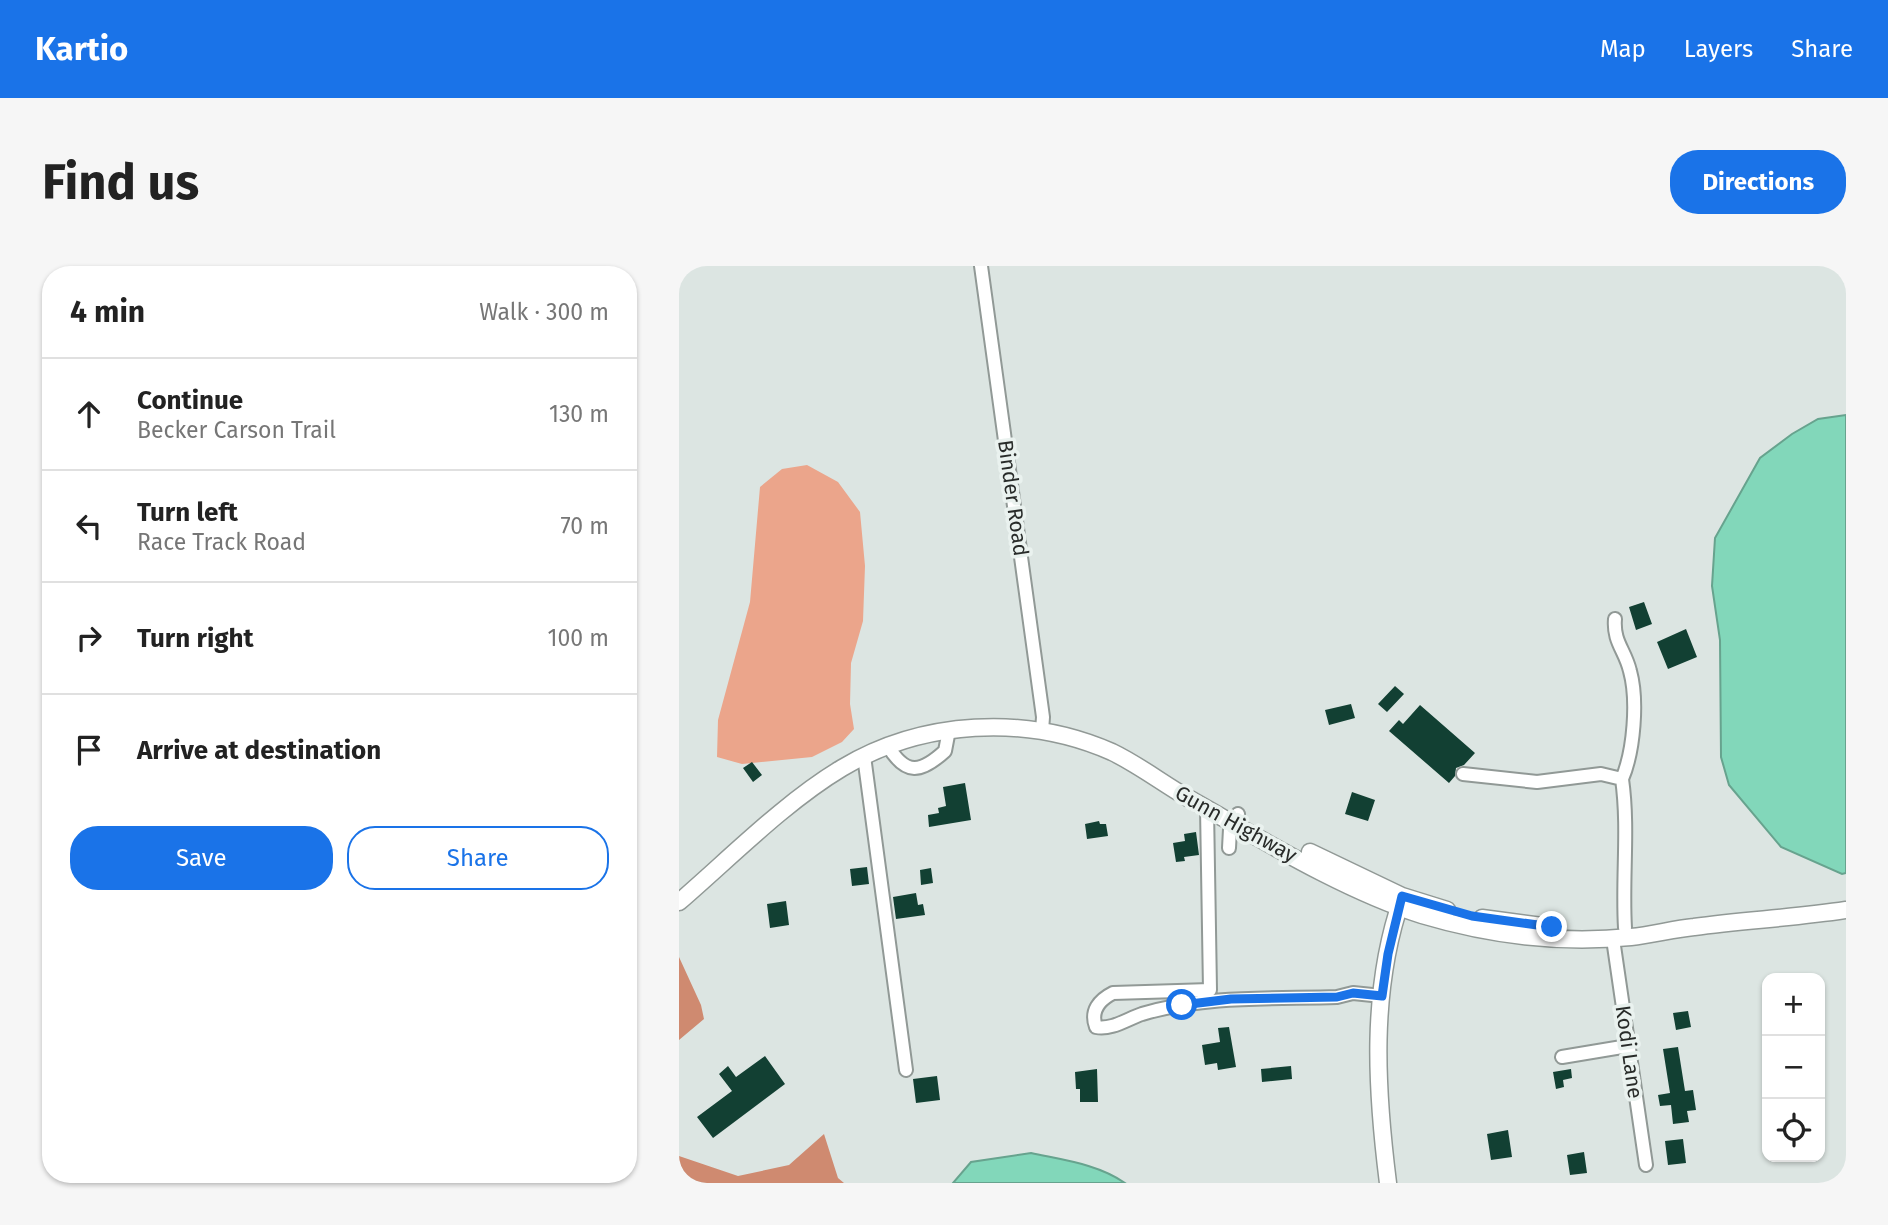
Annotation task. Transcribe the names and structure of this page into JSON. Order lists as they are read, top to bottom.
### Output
{
  "streets": {
    "main road": ["Gunn Highway"],
    "street": ["Binder Road", "Kodi Lane"]
  },
  "crossings": [
    ["Binder Road", "Gunn Highway"],
    ["Gunn Highway", "Kodi Lane"]
  ],
  "page": {
    "header": "Kartio",
    "nav": ["Map", "Layers", "Share"],
    "buttons": [
      "Directions",
      ["Save", "Share"]
    ],
    "title": "Find us",
    "heading": ["4 min", "Walk · 300 m"],
    "list": [
      ["Continue", "Becker Carson Trail", "130 m"],
      ["Turn left", "Race Track Road", "70 m"],
      ["Turn right", "100 m"],
      "Arrive at destination"
    ],
    "map_buttons": ["+", "−"]
  }
}
